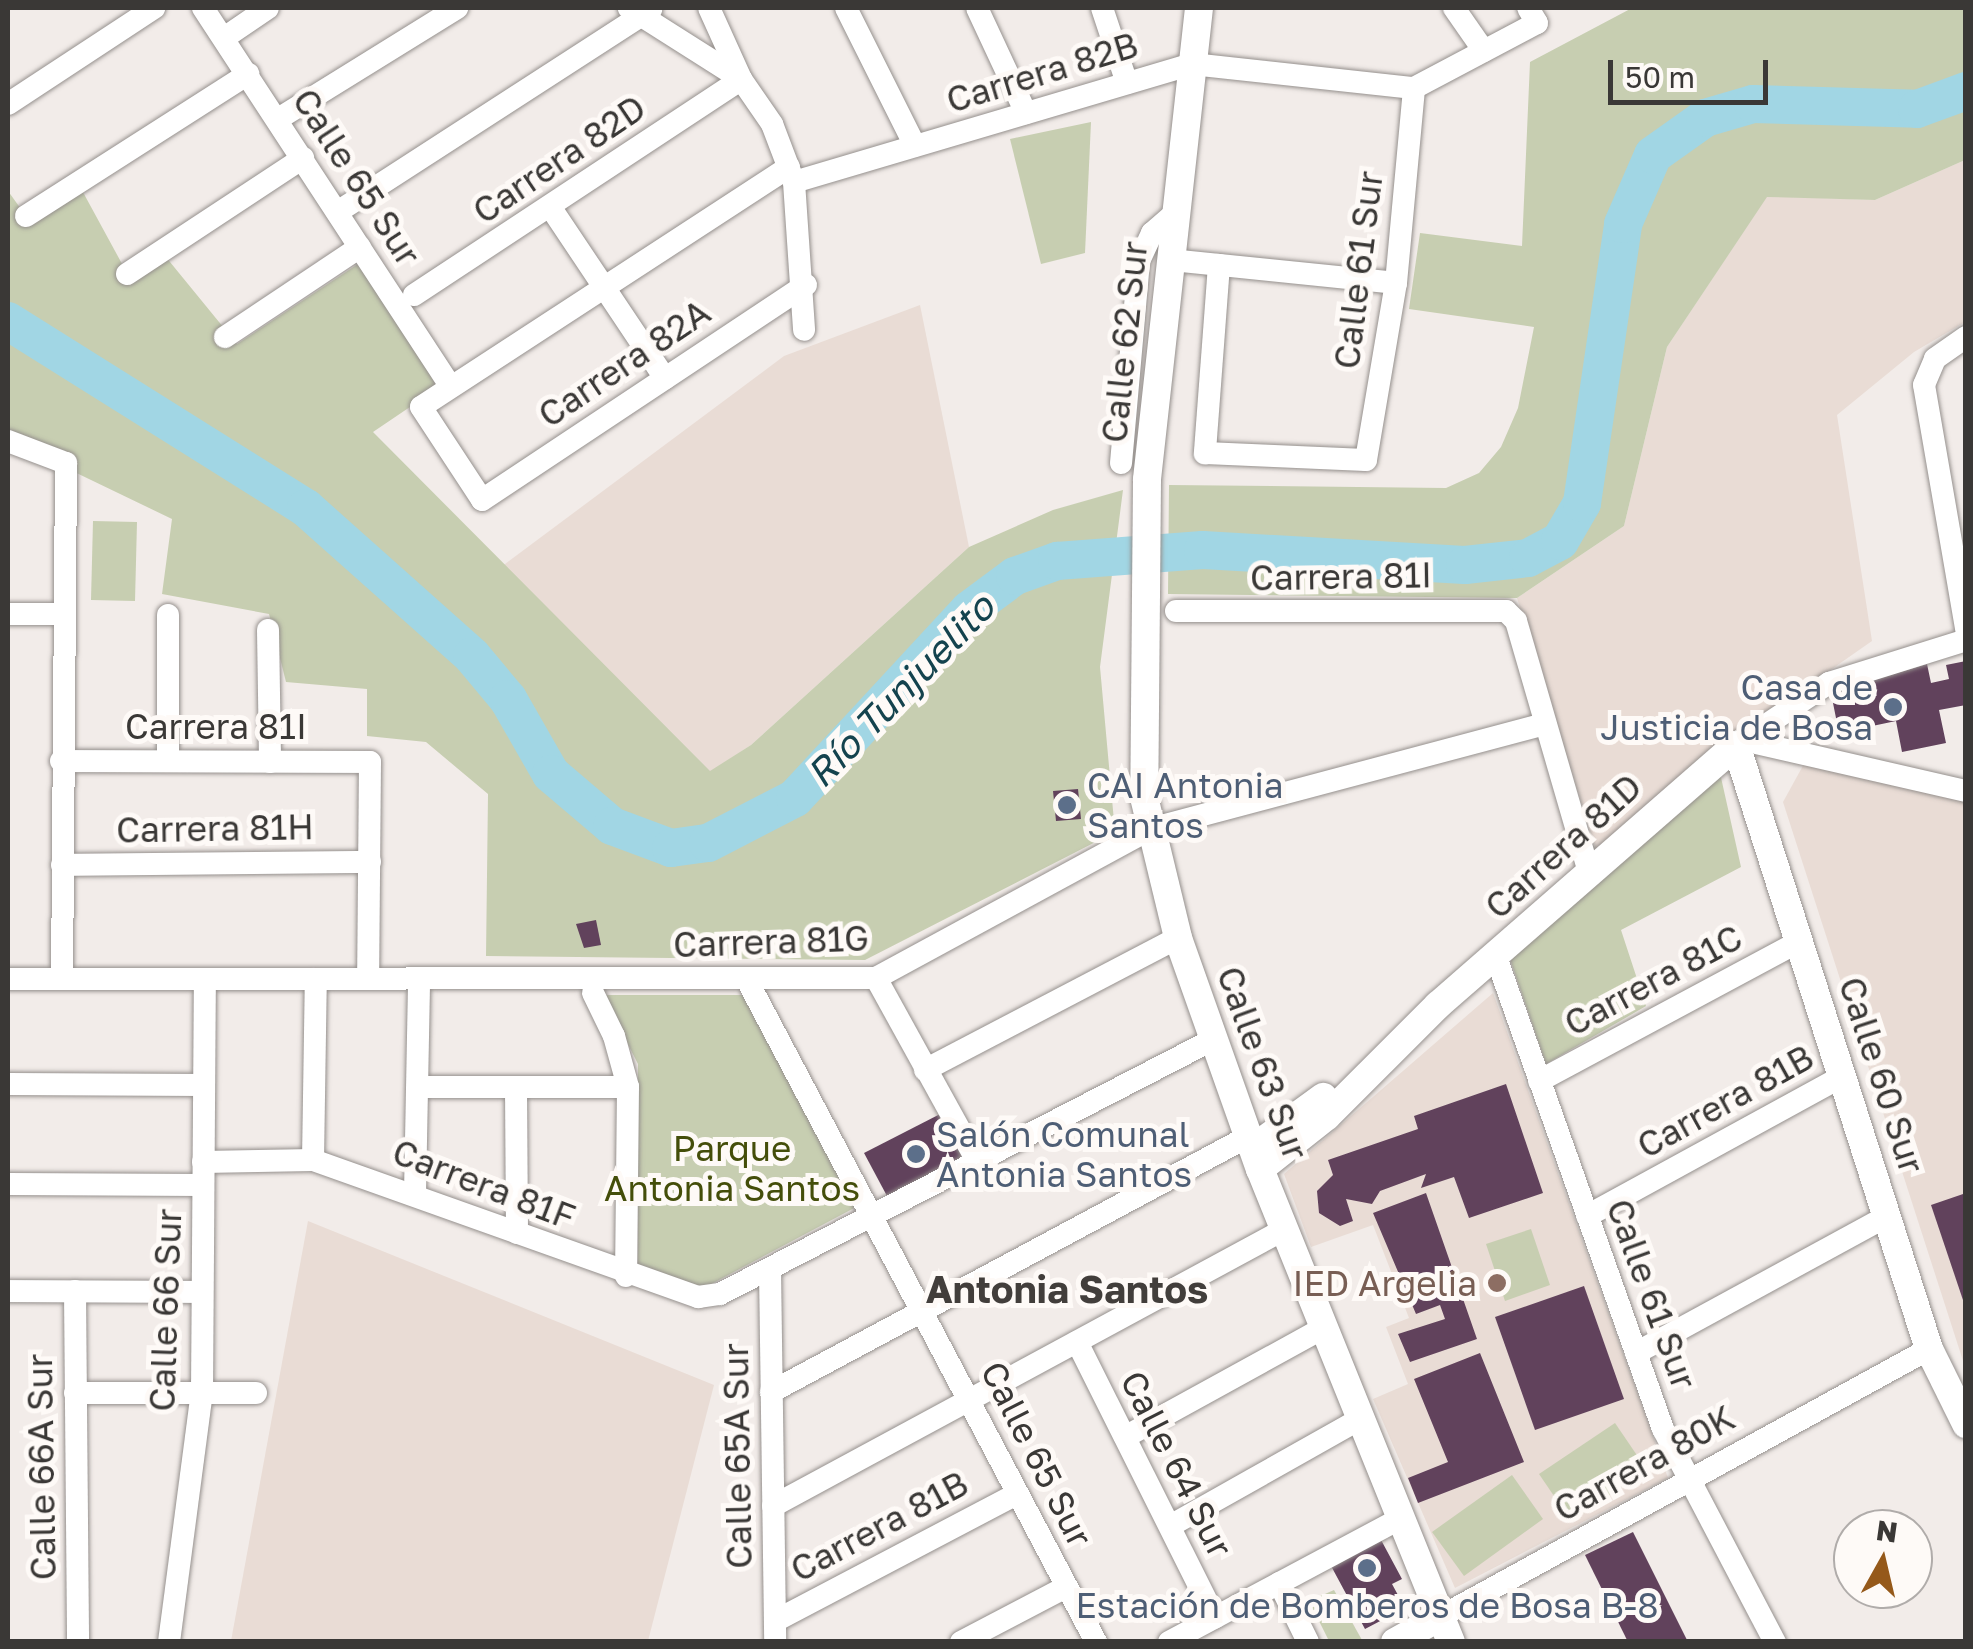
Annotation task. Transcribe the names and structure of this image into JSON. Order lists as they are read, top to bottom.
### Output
{
  "streets": {
    "street": [
      "Carrera 82B",
      "Carrera 82D",
      "Calle 65 Sur",
      "Calle 61 Sur",
      "Calle 62 Sur",
      "Carrera 82A",
      "Carrera 81I",
      "Carrera 81H",
      "Carrera 81D",
      "Carrera 81G",
      "Carrera 81C",
      "Calle 63 Sur",
      "Calle 60 Sur",
      "Carrera 81B",
      "Carrera 81F",
      "Calle 66 Sur",
      "Calle 65A Sur",
      "Carrera 80K",
      "Calle 64 Sur",
      "Calle 66A Sur"
    ]
  },
  "crossings": [
    ["Carrera 82B", "Calle 65 Sur"],
    ["Carrera 82B", "Calle 61 Sur"],
    ["Carrera 82B", "Calle 62 Sur"],
    ["Carrera 82B", "Carrera 82A"],
    ["Calle 65 Sur", "Carrera 81D"],
    ["Calle 65 Sur", "Carrera 81G"],
    ["Calle 65 Sur", "Carrera 81B"],
    ["Calle 65 Sur", "Carrera 81F"],
    ["Calle 61 Sur", "Carrera 81D"],
    ["Calle 61 Sur", "Carrera 81C"],
    ["Calle 61 Sur", "Carrera 81B"],
    ["Calle 61 Sur", "Carrera 80K"],
    ["Calle 62 Sur", "Calle 63 Sur"],
    ["Carrera 81I", "Carrera 81H"],
    ["Carrera 81I", "Carrera 81G"],
    ["Carrera 81D", "Calle 63 Sur"],
    ["Carrera 81D", "Calle 60 Sur"],
    ["Carrera 81D", "Calle 65A Sur"],
    ["Carrera 81G", "Calle 63 Sur"],
    ["Carrera 81G", "Calle 66 Sur"],
    ["Carrera 81C", "Calle 60 Sur"],
    ["Calle 63 Sur", "Carrera 81F"],
    ["Calle 63 Sur", "Carrera 80K"],
    ["Calle 60 Sur", "Carrera 81B"],
    ["Calle 60 Sur", "Carrera 80K"],
    ["Carrera 81B", "Calle 65A Sur"],
    ["Carrera 81F", "Calle 66 Sur"],
    ["Carrera 81F", "Calle 65A Sur"]
  ],
  "districts": ["Antonia Santos"],
  "water": ["Río Tunjuelito"],
  "parks": ["Parque Antonia Santos"],
  "places": [
    "Casa de Justicia de Bosa",
    "CAI Antonia Santos",
    "Salón Comunal Antonia Santos",
    "IED Argelia",
    "Estación de Bomberos de Bosa B-8"
  ],
  "scale_bar": "50 m",
  "north": "top"
}
